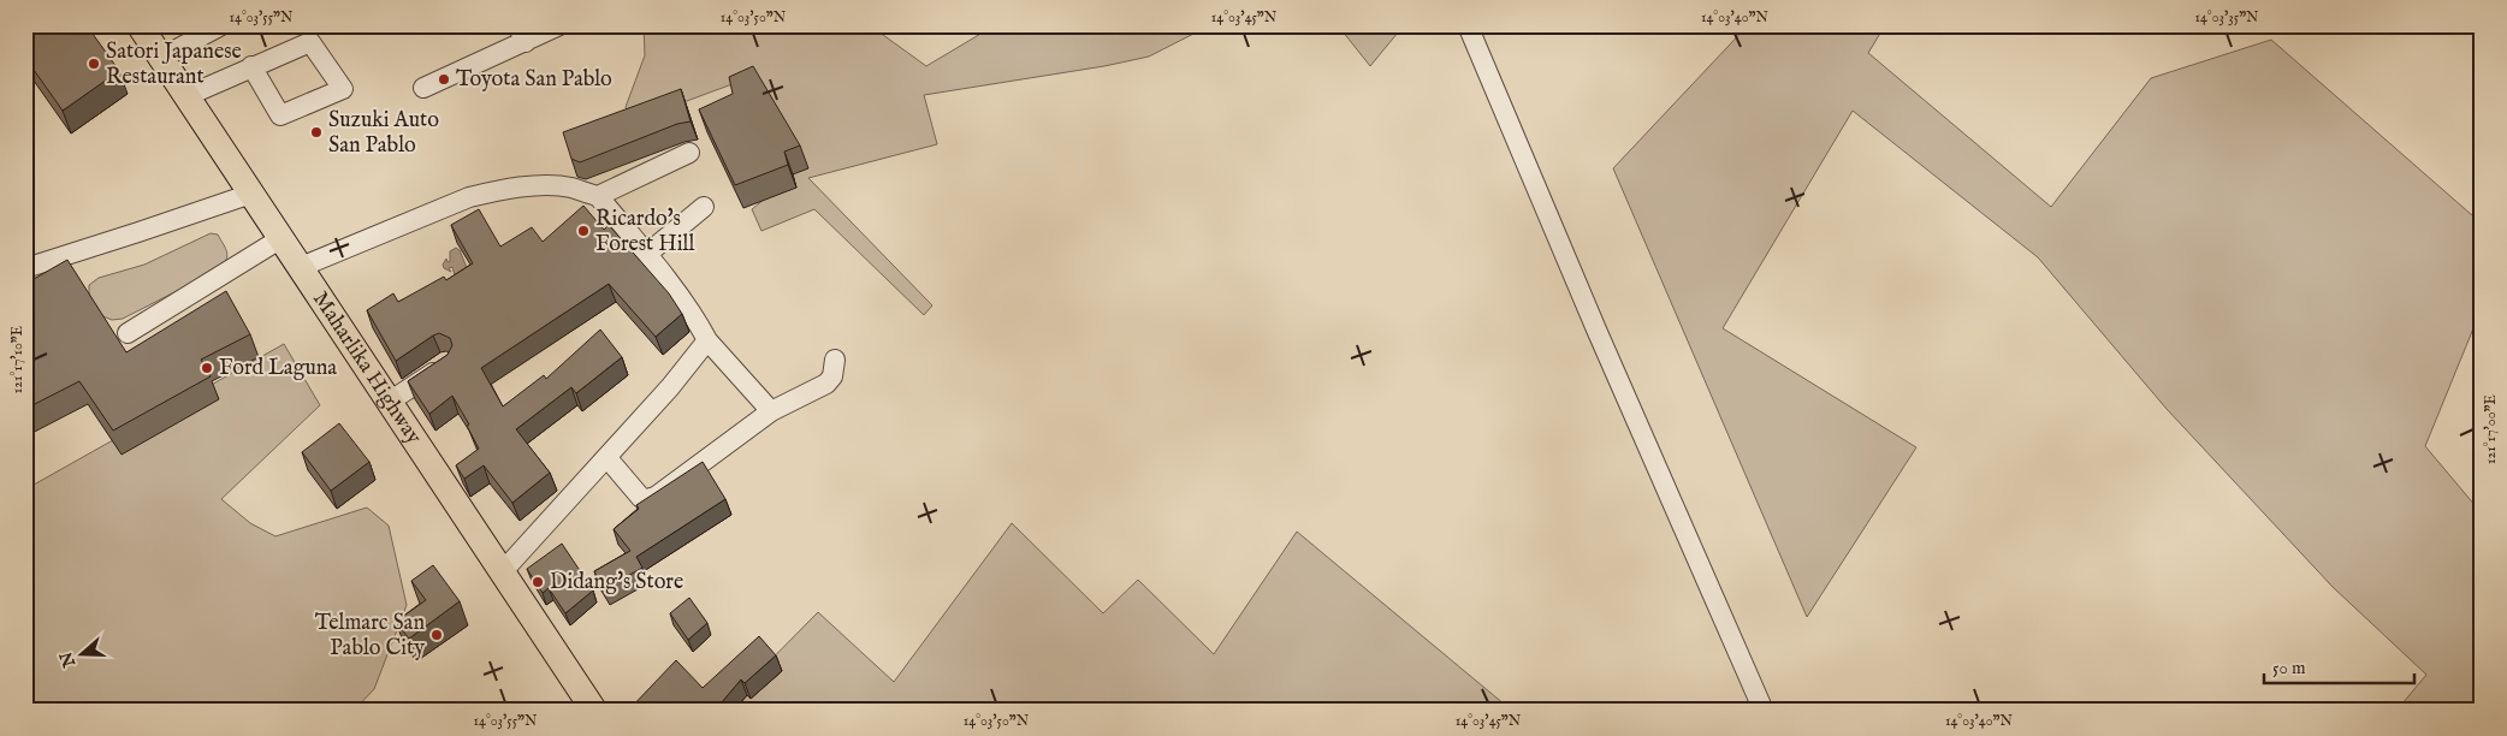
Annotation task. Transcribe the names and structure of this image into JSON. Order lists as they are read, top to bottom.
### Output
{
  "streets": {
    "main road": ["Maharlika Highway"]
  },
  "places": [
    "Satori Japanese Restaurant",
    "Toyota San Pablo",
    "Suzuki Auto San Pablo",
    "Ricardo's Forest Hill",
    "Ford Laguna",
    "Didang's Store",
    "Telmarc San Pablo City"
  ],
  "scale_bar": "50 m",
  "north": "left",
  "coordinates": [
    "14°03'55\"N",
    "14°03'50\"N",
    "14°03'45\"N",
    "14°03'40\"N",
    "14°03'35\"N",
    "121°17'10\"E",
    "121°17'00\"E"
  ]
}
